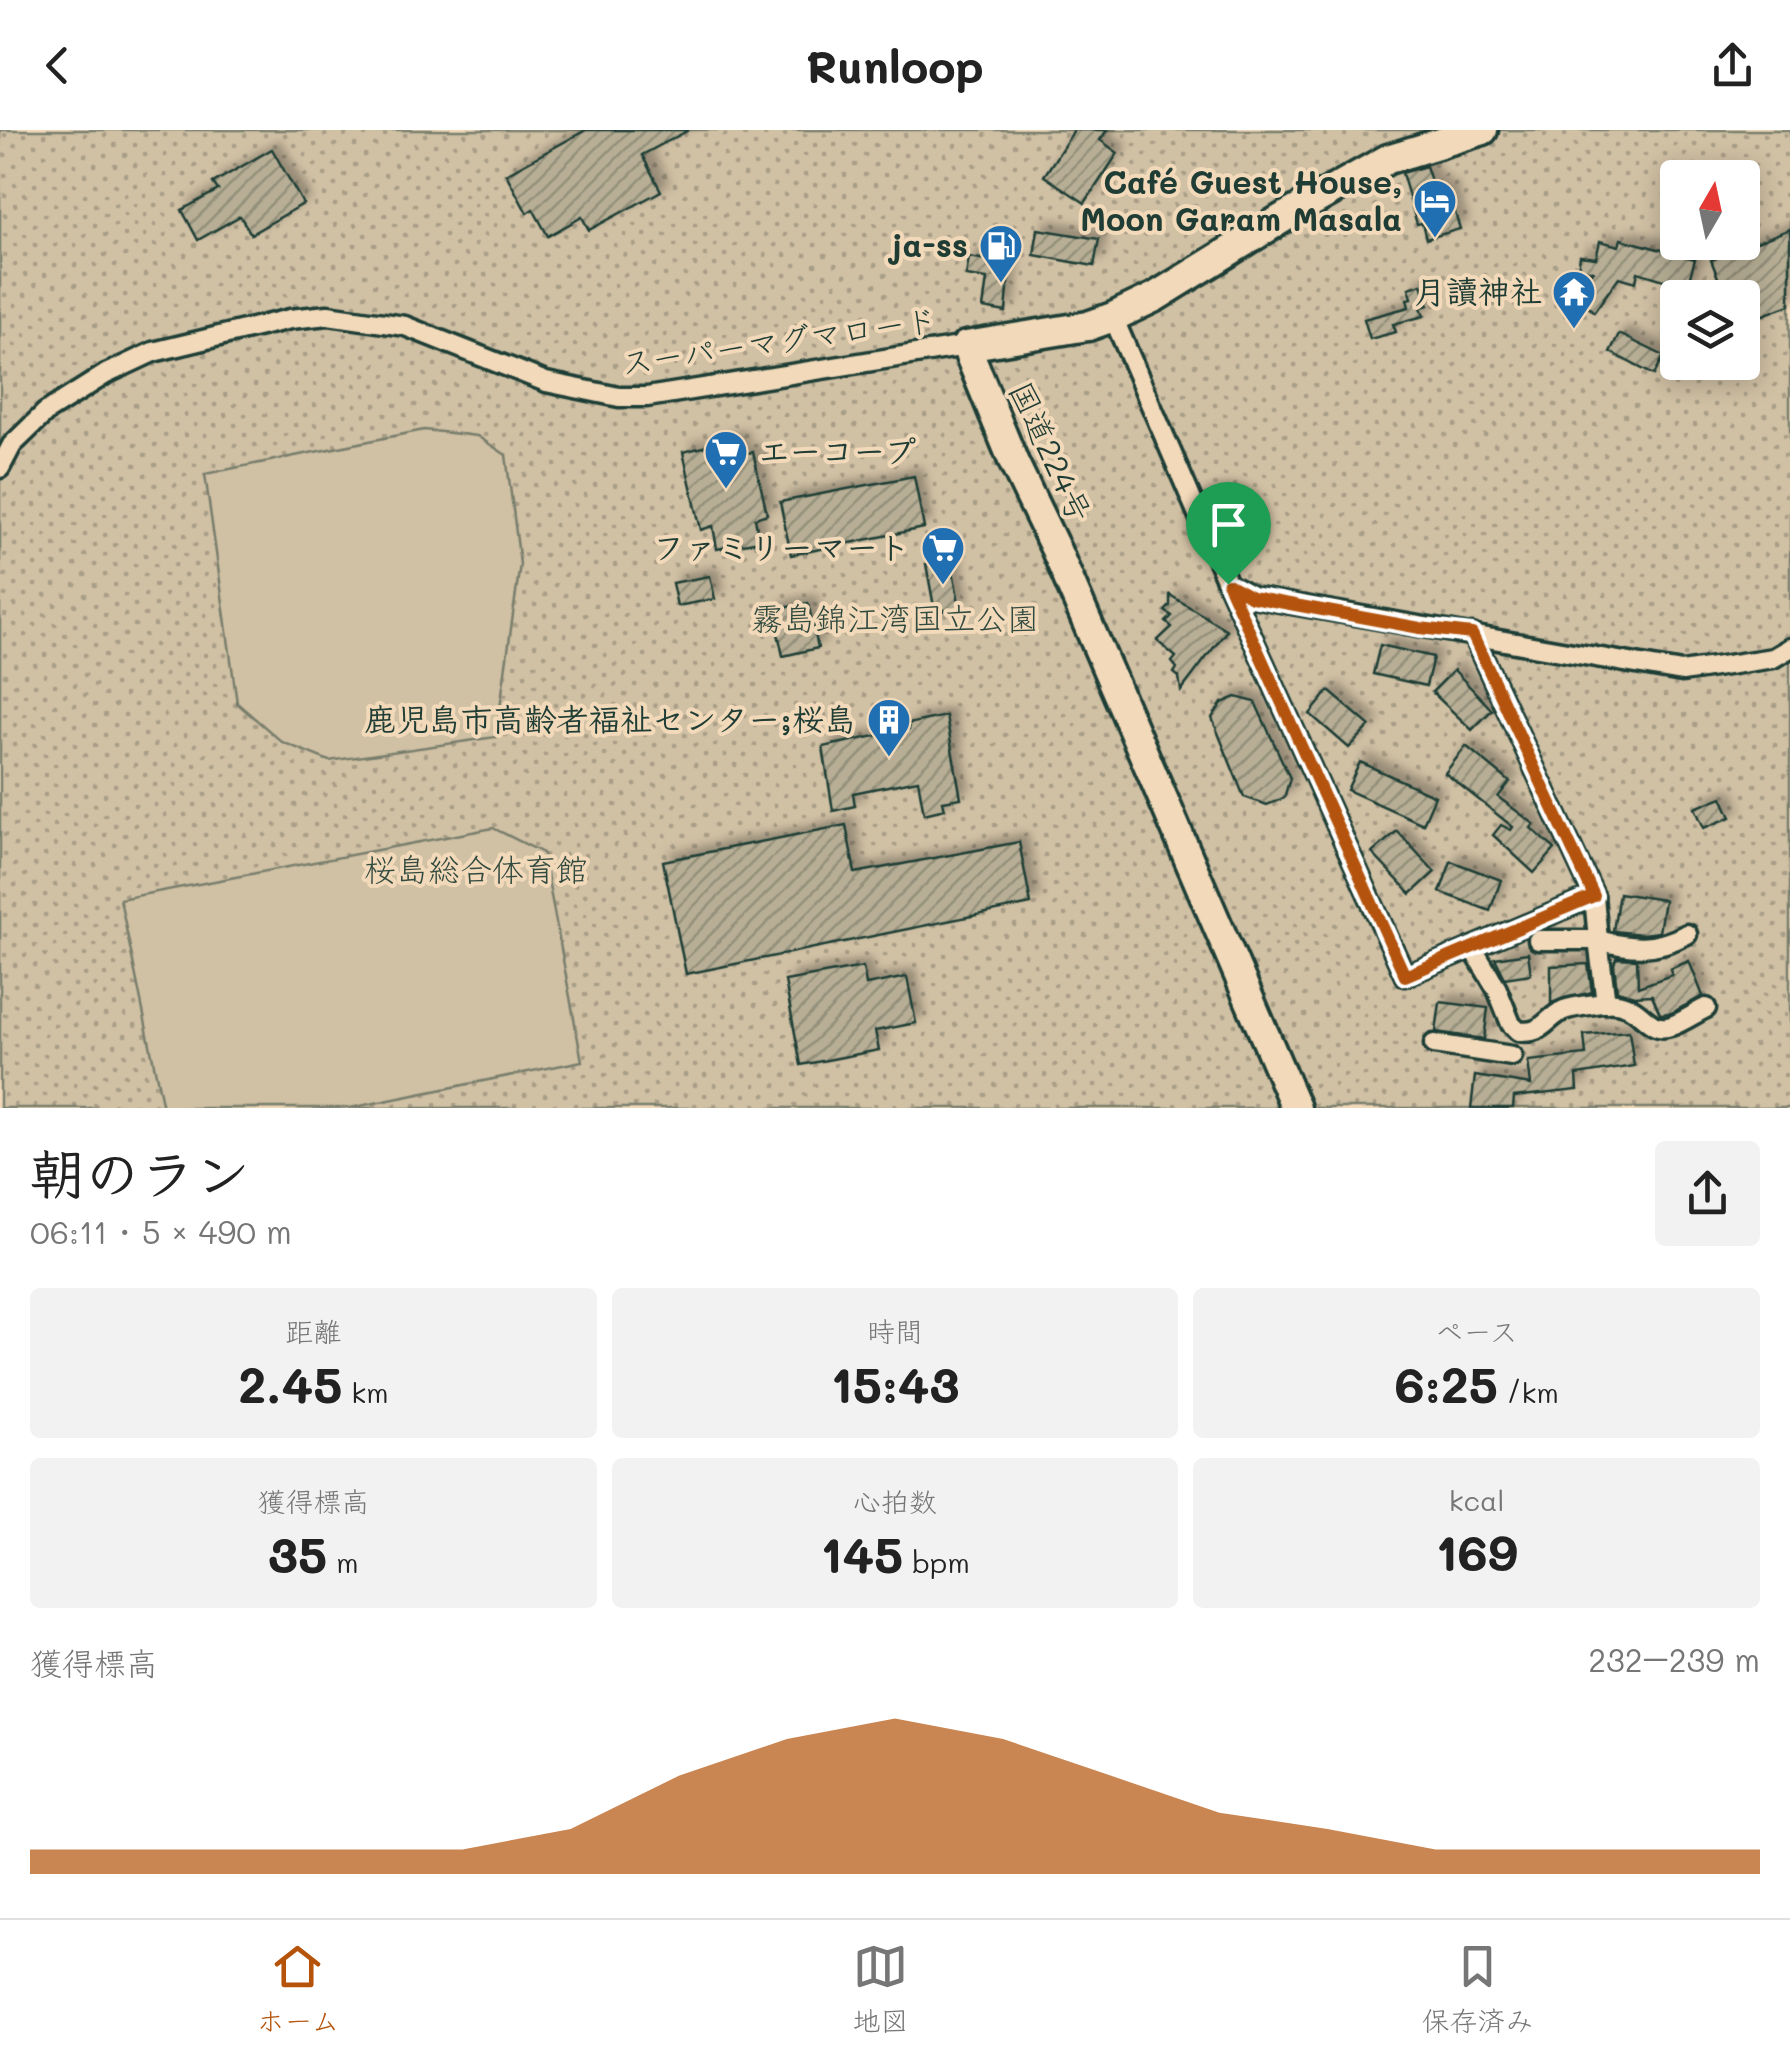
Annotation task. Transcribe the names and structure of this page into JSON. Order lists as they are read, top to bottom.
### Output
{
  "streets": {
    "highway": ["国道224号"],
    "street": ["スーパーマグマロード"]
  },
  "crossings": [
    ["スーパーマグマロード", "国道224号"]
  ],
  "parks": ["霧島錦江湾国立公園", "桜島総合体育館"],
  "places": {
    "hotel": ["Café Guest House, Moon Garam Masala"],
    "fuel station": ["ja-ss"],
    "temple": ["月讀神社"],
    "supermarket": ["エーコープ", "ファミリーマート"],
    "building": ["鹿児島市高齢者福祉センター;桜島"]
  },
  "north": "top",
  "page": {
    "header": "Runloop",
    "heading": ["朝のラン", "06:11 · 5 × 490 m"],
    "stats": [
      ["距離", "2.45 km"],
      ["時間", "15:43"],
      ["ペース", "6:25 /km"],
      ["獲得標高", "35 m"],
      ["心拍数", "145 bpm"],
      ["kcal", "169"]
    ],
    "chart": ["獲得標高", "232–239 m"],
    "tabs": ["ホーム", "地図", "保存済み"]
  }
}
